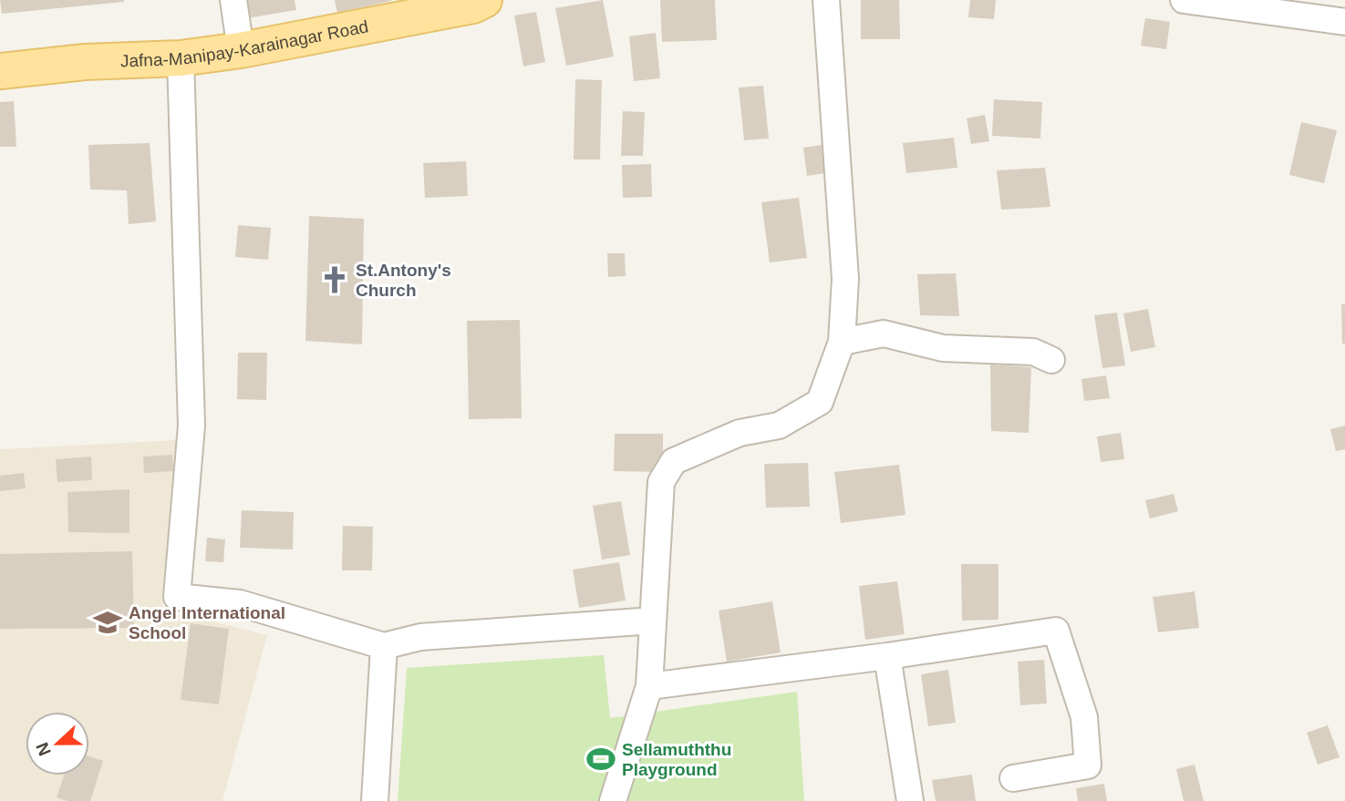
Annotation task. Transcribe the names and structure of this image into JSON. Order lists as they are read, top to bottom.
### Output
{
  "streets": {
    "main road": ["Jafna-Manipay-Karainagar Road"]
  },
  "places": {
    "church": ["St.Antony's Church"],
    "school or university": ["Angel International School"],
    "sports": ["Sellamuththu Playground"]
  },
  "north": "left"
}
